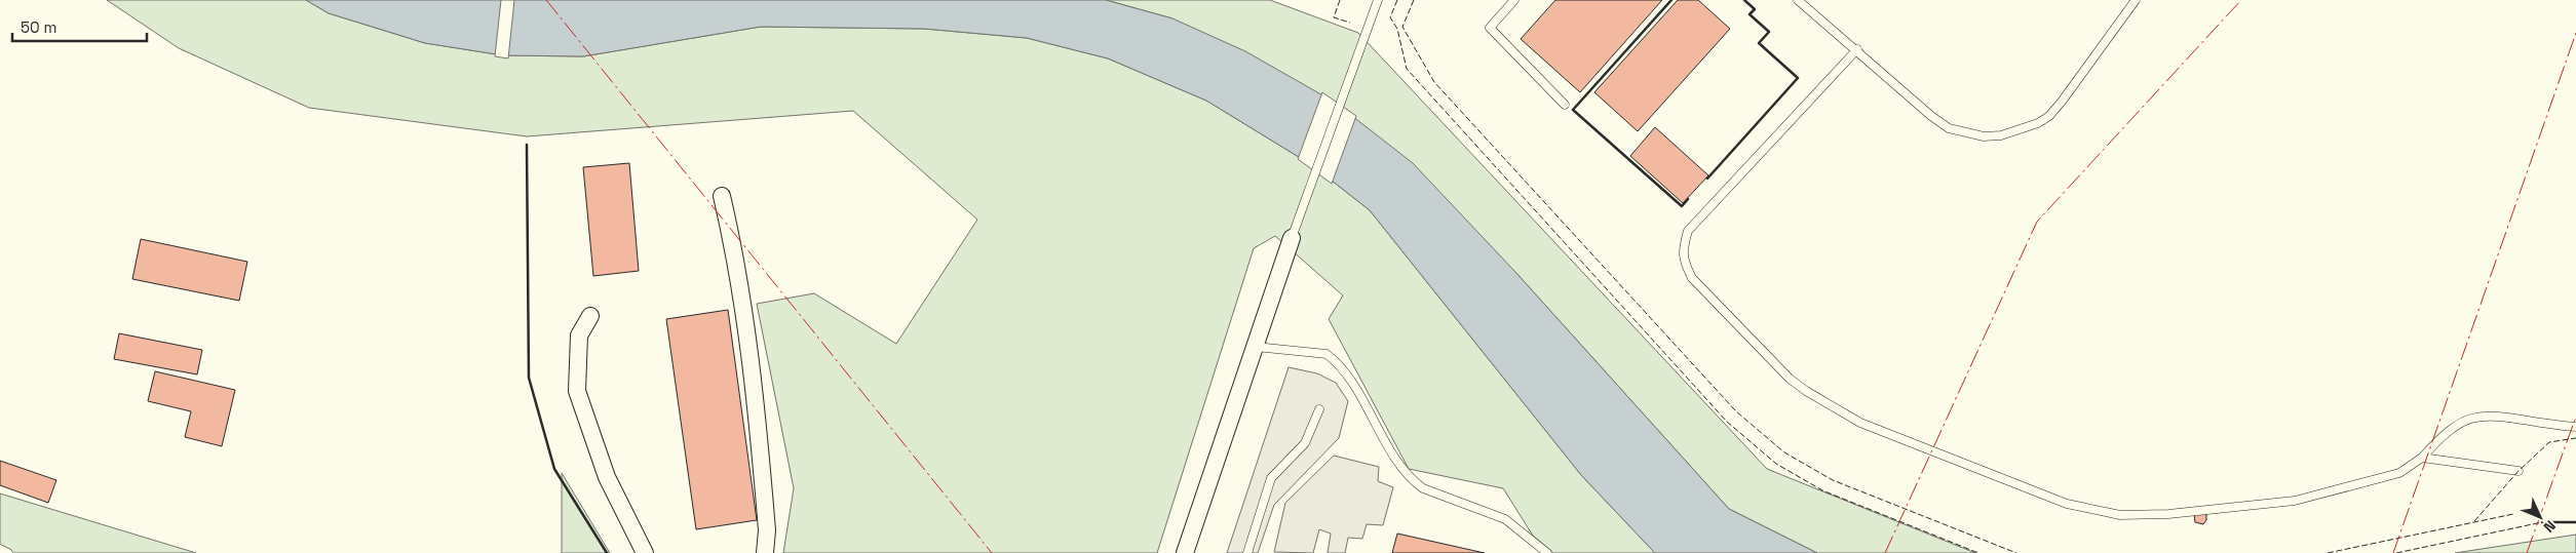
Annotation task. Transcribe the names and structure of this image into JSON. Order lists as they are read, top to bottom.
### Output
{
  "scale_bar": "50 m",
  "north": "bottom right"
}
